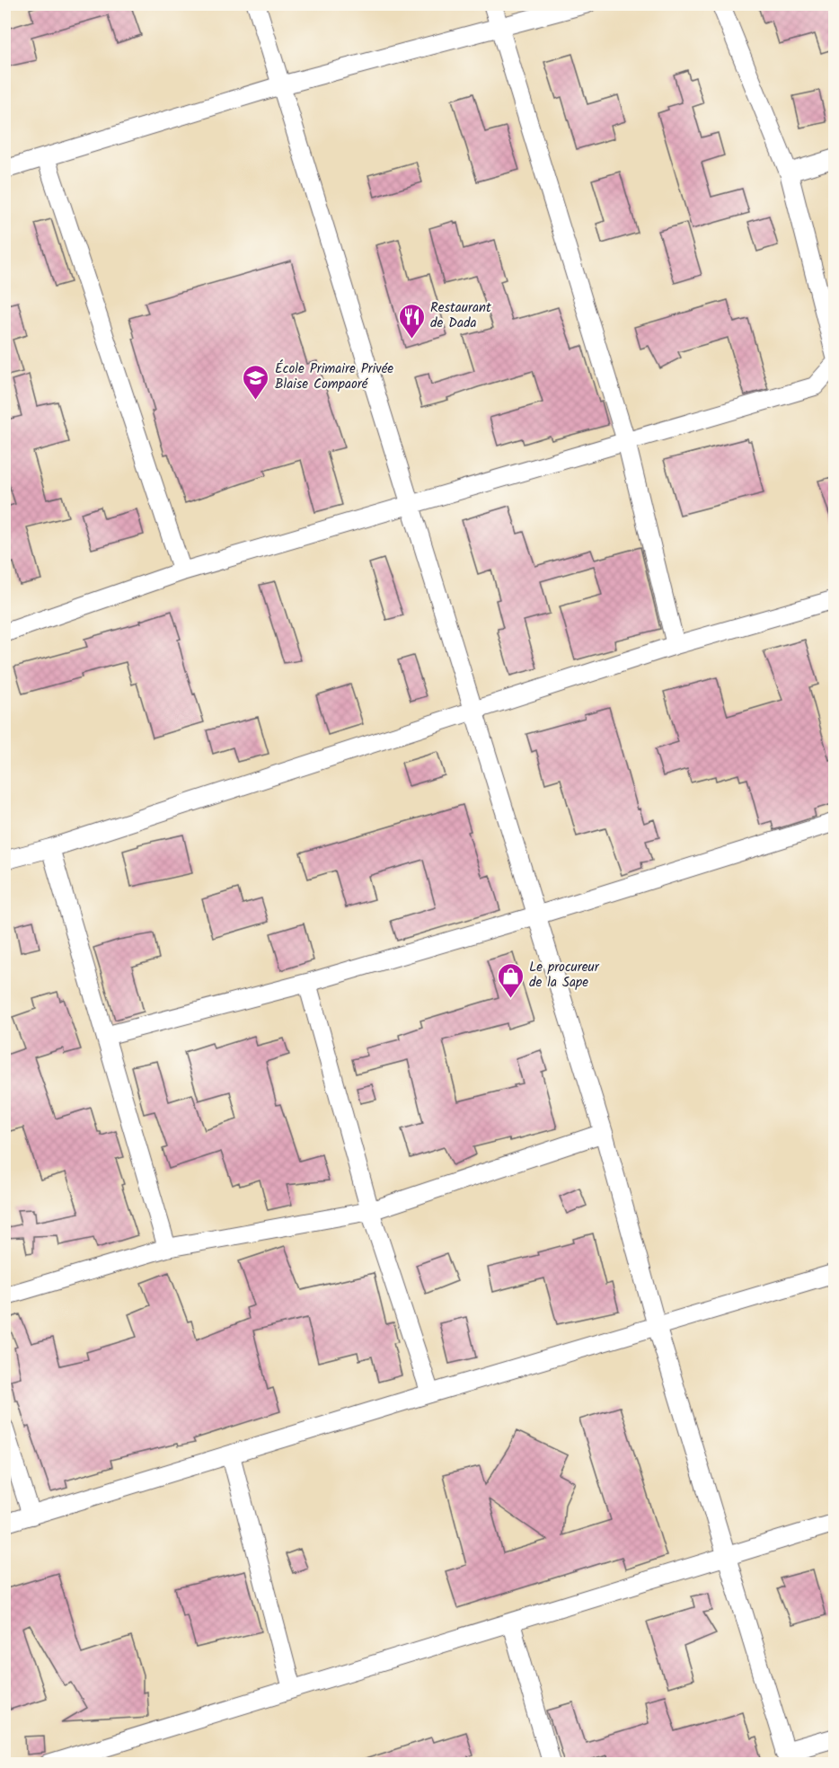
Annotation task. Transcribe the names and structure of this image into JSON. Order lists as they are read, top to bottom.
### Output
{
  "places": {
    "restaurant": ["Restaurant de Dada"],
    "school or university": ["École Primaire Privée Blaise Compaoré"],
    "shop": ["Le procureur de la Sape"]
  }
}
